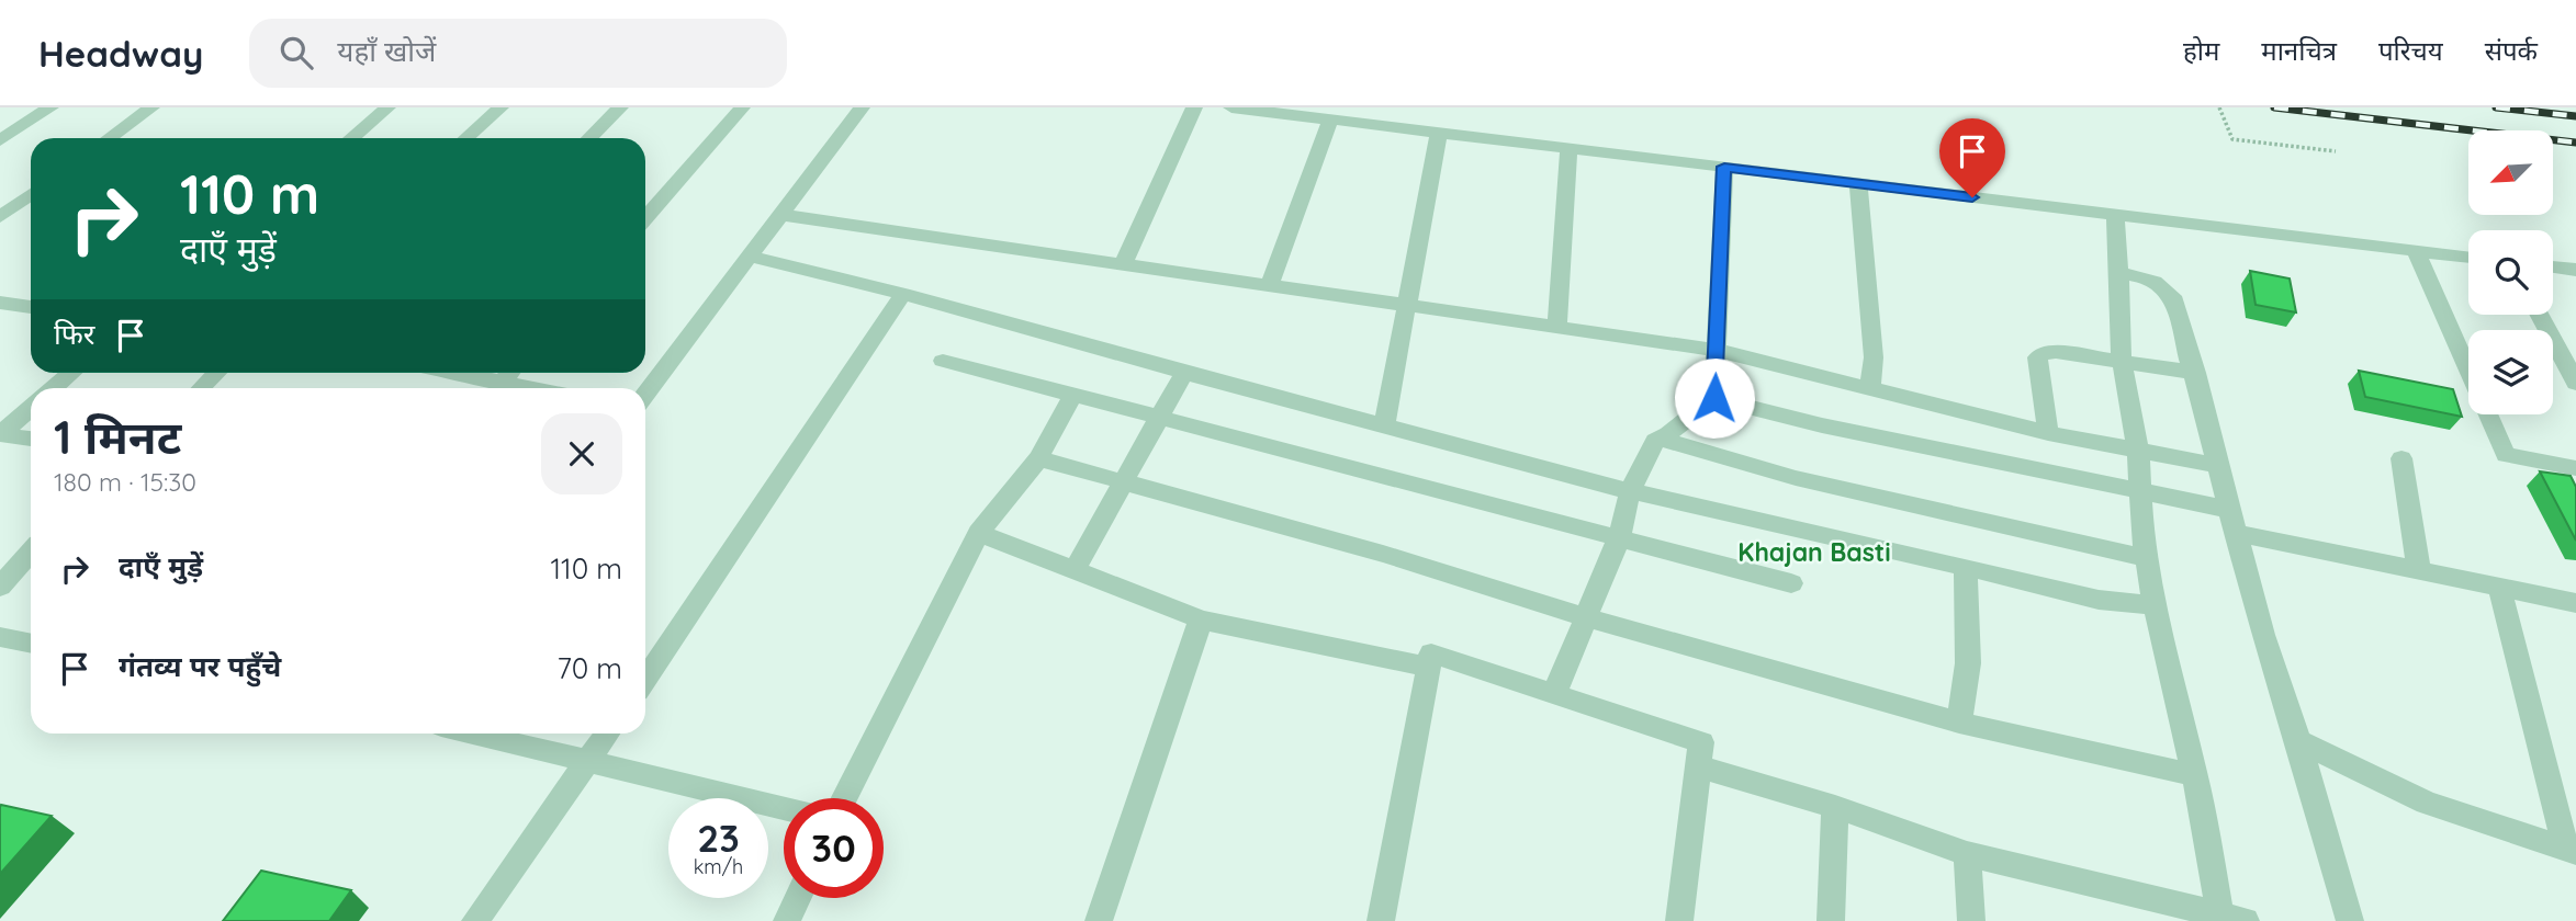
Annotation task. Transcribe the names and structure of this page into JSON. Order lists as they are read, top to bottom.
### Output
{
  "districts": ["Khajan Basti"],
  "north": "bottom left",
  "page": {
    "header": "Headway",
    "search": "यहाँ खोजें",
    "nav": [
      "होम",
      "मानचित्र",
      "परिचय",
      "संपर्क"
    ],
    "turn": ["110 m", "दाएँ मुड़ें"],
    "then": "फिर",
    "heading": ["1 मिनट", "180 m · 15:30"],
    "list": [
      {
        "name": "दाएँ मुड़ें",
        "value": "110 m"
      },
      {
        "name": "गंतव्य पर पहुँचे",
        "value": "70 m"
      }
    ],
    "speed": "23 km/h",
    "limit": "30"
  }
}
